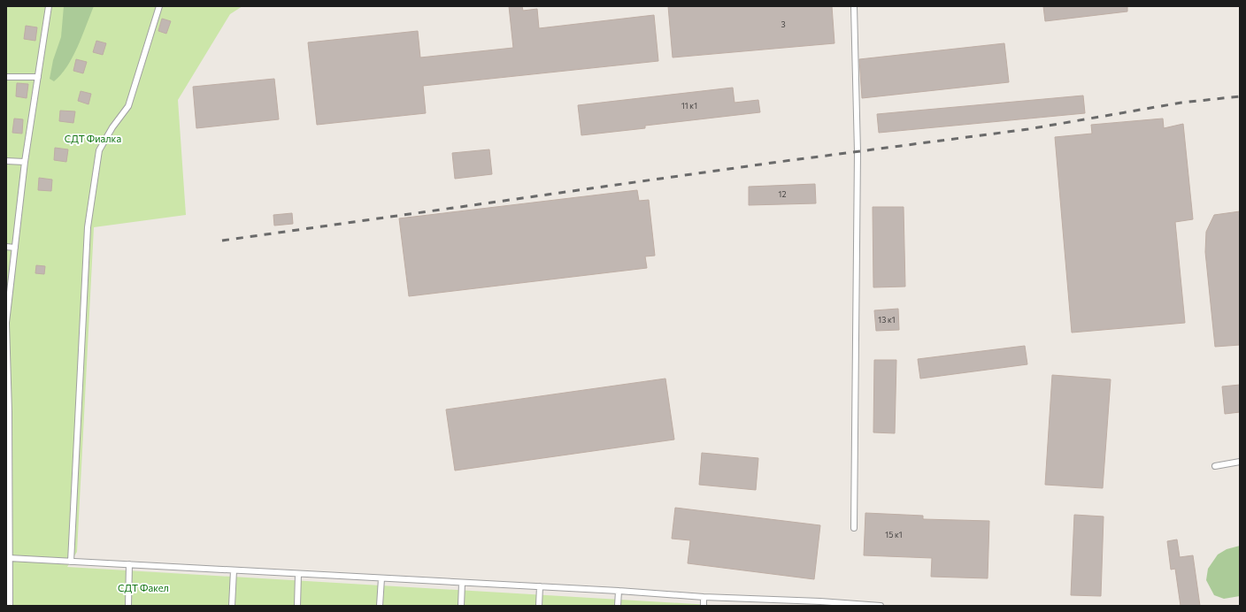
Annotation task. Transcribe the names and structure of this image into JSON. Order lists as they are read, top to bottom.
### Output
{
  "parks": ["СДТ Фиалка", "СДТ Факел"],
  "house_numbers": [
    "3",
    "11 к1",
    "12",
    "13 к1",
    "15 к1"
  ]
}
